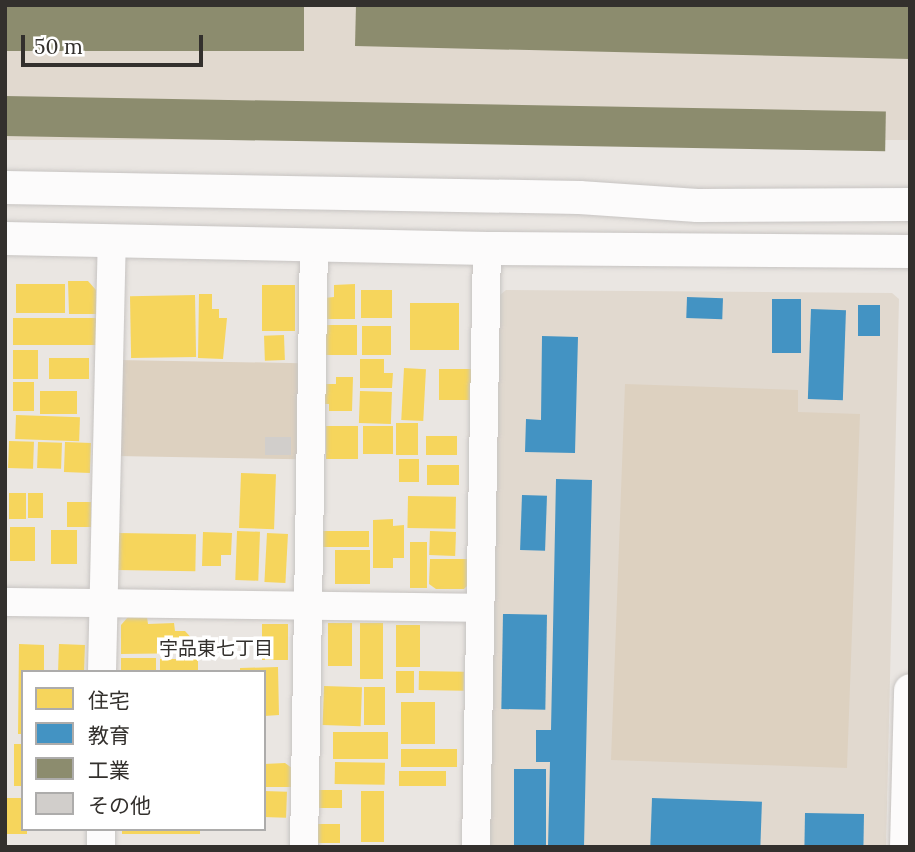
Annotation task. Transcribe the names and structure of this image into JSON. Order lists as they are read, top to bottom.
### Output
{
  "districts": ["宇品東七丁目"],
  "legend": [
    "住宅",
    "教育",
    "工業",
    "その他"
  ],
  "scale_bar": "50 m"
}
